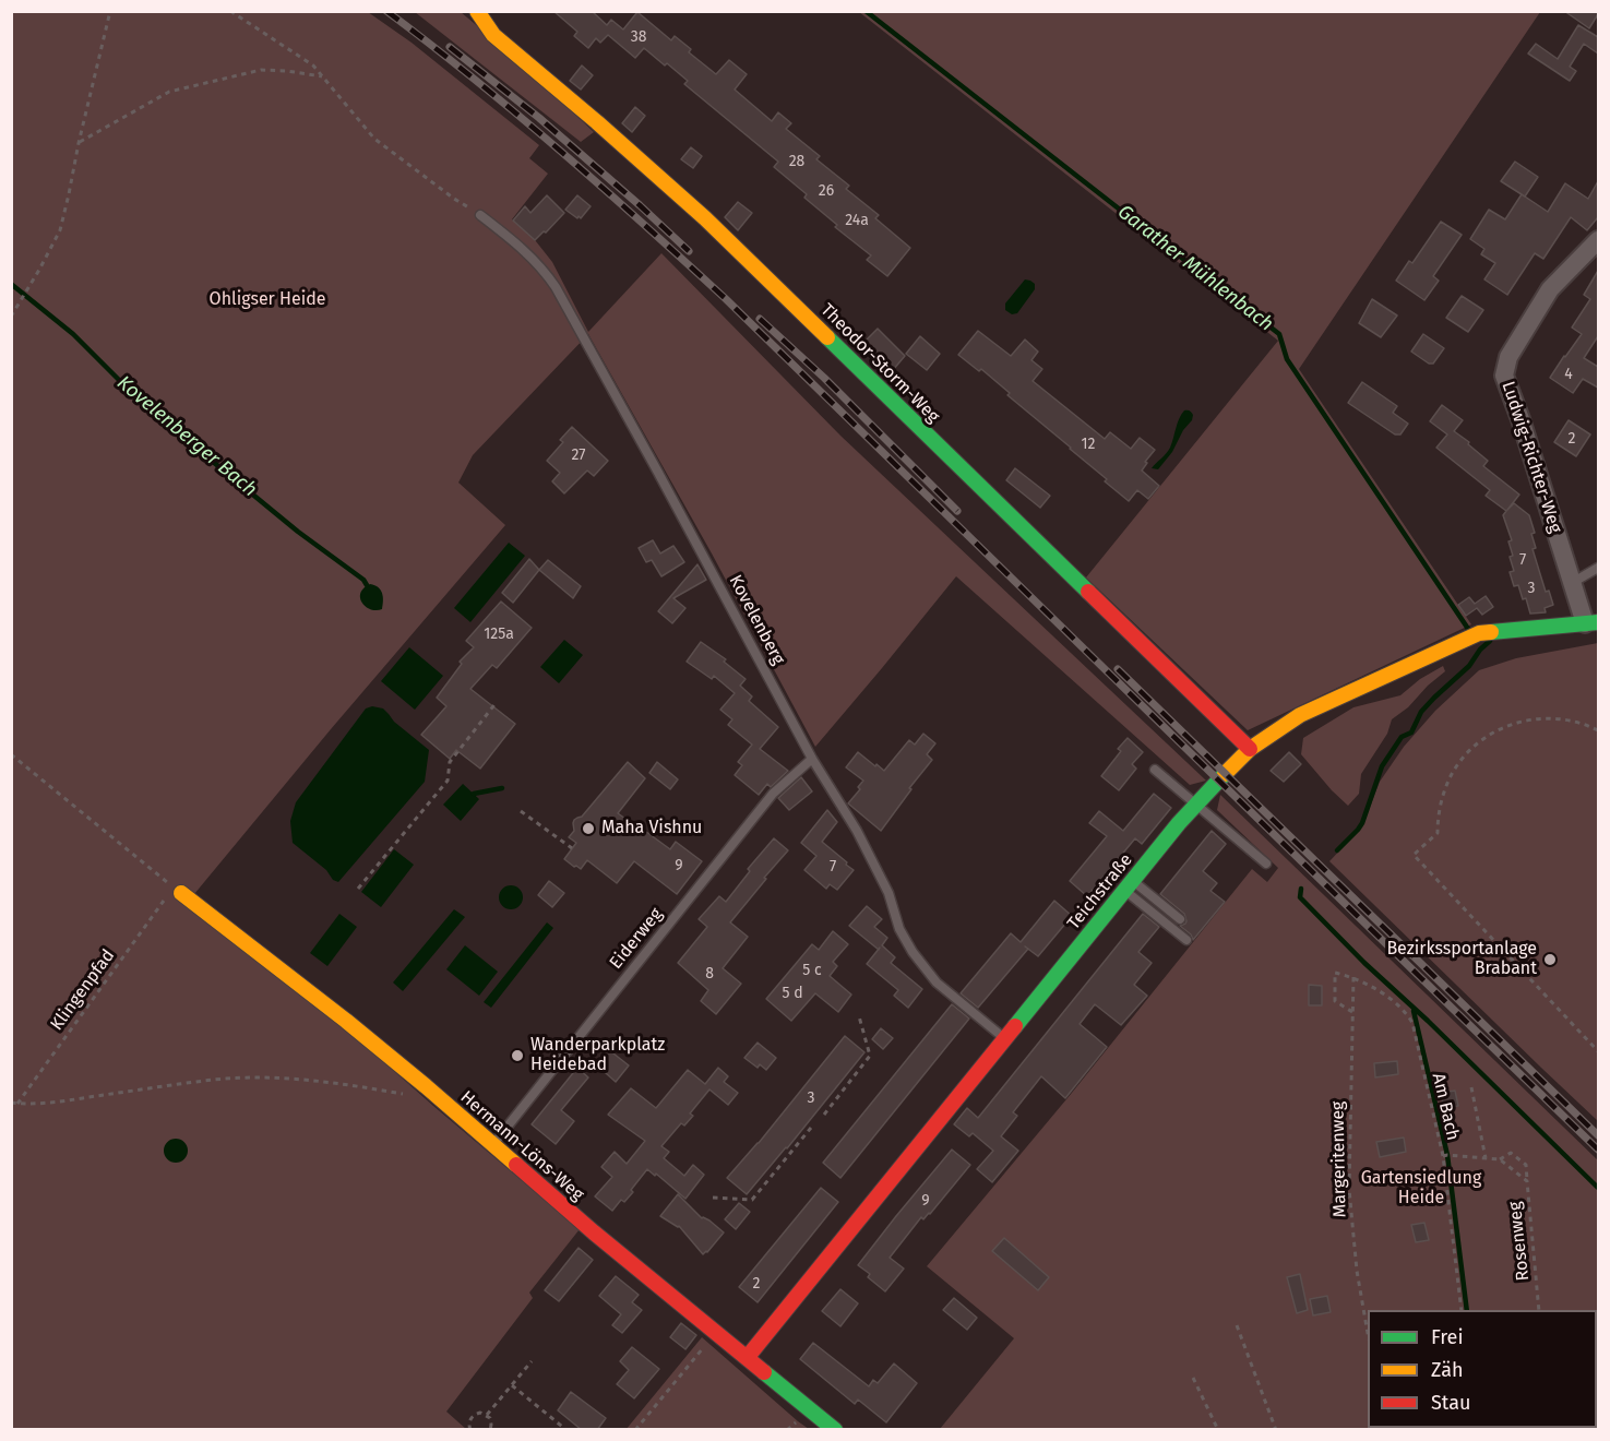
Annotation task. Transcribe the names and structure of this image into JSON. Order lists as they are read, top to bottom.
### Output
{
  "streets": {
    "street": [
      "Theodor-Storm-Weg",
      "Ludwig-Richter-Weg",
      "Teichstraße",
      "Hermann-Löns-Weg"
    ],
    "lane": ["Kovelenberg", "Eiderweg"],
    "path": [
      "Klingenpfad",
      "Am Bach",
      "Margeritenweg",
      "Rosenweg"
    ]
  },
  "crossings": [
    ["Theodor-Storm-Weg", "Teichstraße"],
    ["Ludwig-Richter-Weg", "Teichstraße"],
    ["Kovelenberg", "Teichstraße"],
    ["Kovelenberg", "Eiderweg"],
    ["Teichstraße", "Hermann-Löns-Weg"],
    ["Eiderweg", "Hermann-Löns-Weg"],
    ["Klingenpfad", "Hermann-Löns-Weg"],
    ["Am Bach", "Margeritenweg"]
  ],
  "water": ["Garather Mühlenbach", "Kovelenberger Bach"],
  "parks": ["Ohligser Heide", "Gartensiedlung Heide"],
  "places": ["Maha Vishnu", "Bezirkssportanlage Brabant", "Wanderparkplatz Heidebad"],
  "house_numbers": [
    "38",
    "28",
    "26",
    "24a",
    "4",
    "2",
    "12",
    "27",
    "7",
    "3",
    "125a",
    "9",
    "7",
    "5 c",
    "8",
    "5 d",
    "3",
    "9",
    "2"
  ],
  "legend": ["Frei", "Zäh", "Stau"]
}
